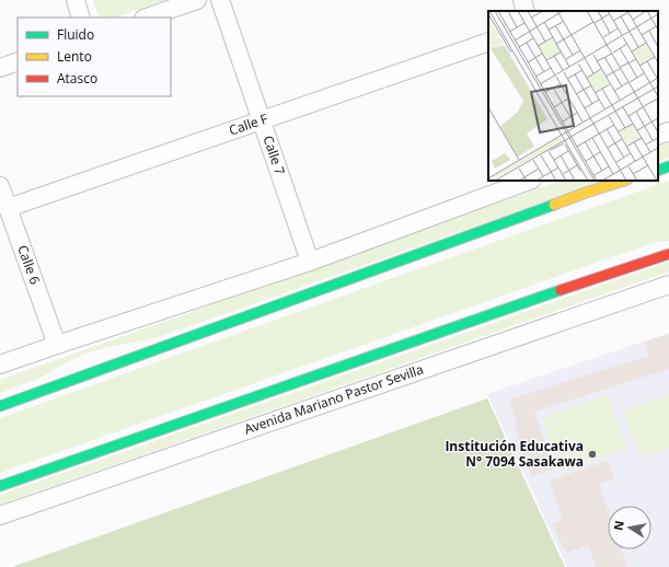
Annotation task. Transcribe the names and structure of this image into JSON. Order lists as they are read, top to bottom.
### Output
{
  "streets": {
    "street": [
      "Calle F",
      "Calle 7",
      "Calle 6",
      "Avenida Mariano Pastor Sevilla"
    ]
  },
  "crossings": [
    ["Calle F", "Calle 7"],
    ["Calle F", "Calle 6"]
  ],
  "places": ["Institución Educativa N° 7094 Sasakawa"],
  "legend": ["Fluido", "Lento", "Atasco"],
  "north": "left"
}
